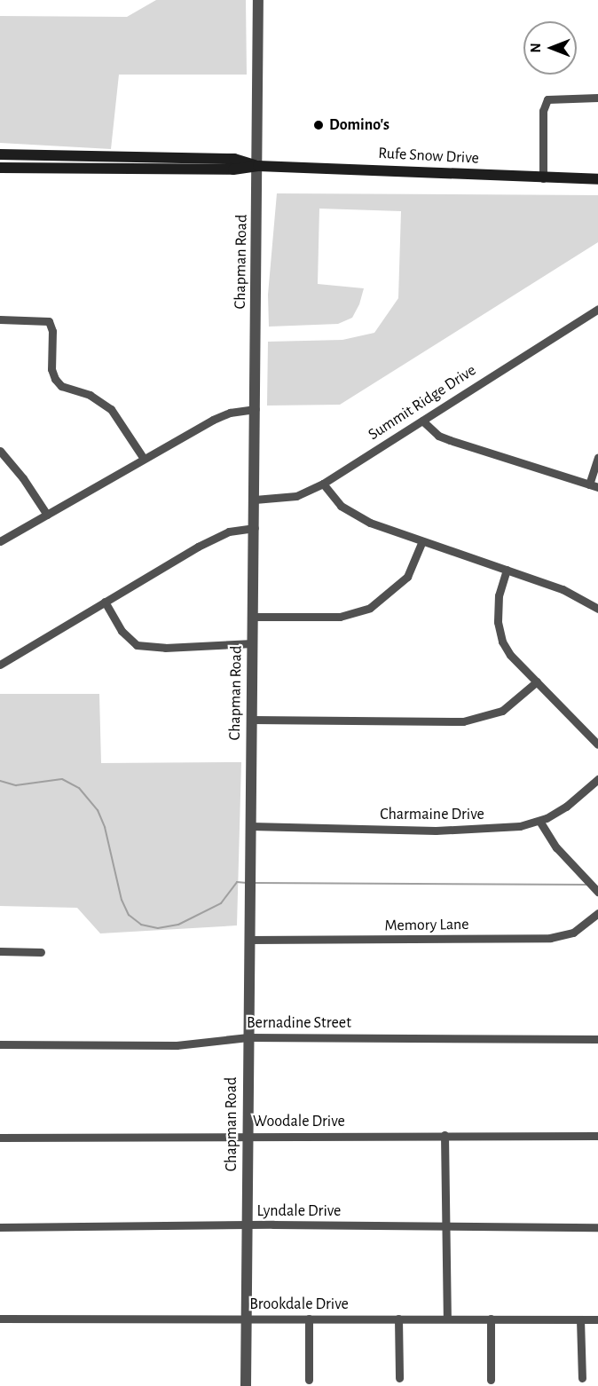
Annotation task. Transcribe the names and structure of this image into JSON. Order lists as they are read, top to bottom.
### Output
{
  "streets": {
    "main road": ["Rufe Snow Drive"],
    "street": [
      "Chapman Road",
      "Summit Ridge Drive",
      "Charmaine Drive",
      "Memory Lane",
      "Bernadine Street",
      "Woodale Drive",
      "Lyndale Drive",
      "Brookdale Drive"
    ]
  },
  "crossings": [
    ["Rufe Snow Drive", "Chapman Road"],
    ["Chapman Road", "Summit Ridge Drive"],
    ["Chapman Road", "Charmaine Drive"],
    ["Chapman Road", "Memory Lane"],
    ["Chapman Road", "Bernadine Street"],
    ["Chapman Road", "Woodale Drive"],
    ["Chapman Road", "Lyndale Drive"],
    ["Chapman Road", "Brookdale Drive"]
  ],
  "places": ["Domino's"],
  "north": "left"
}
